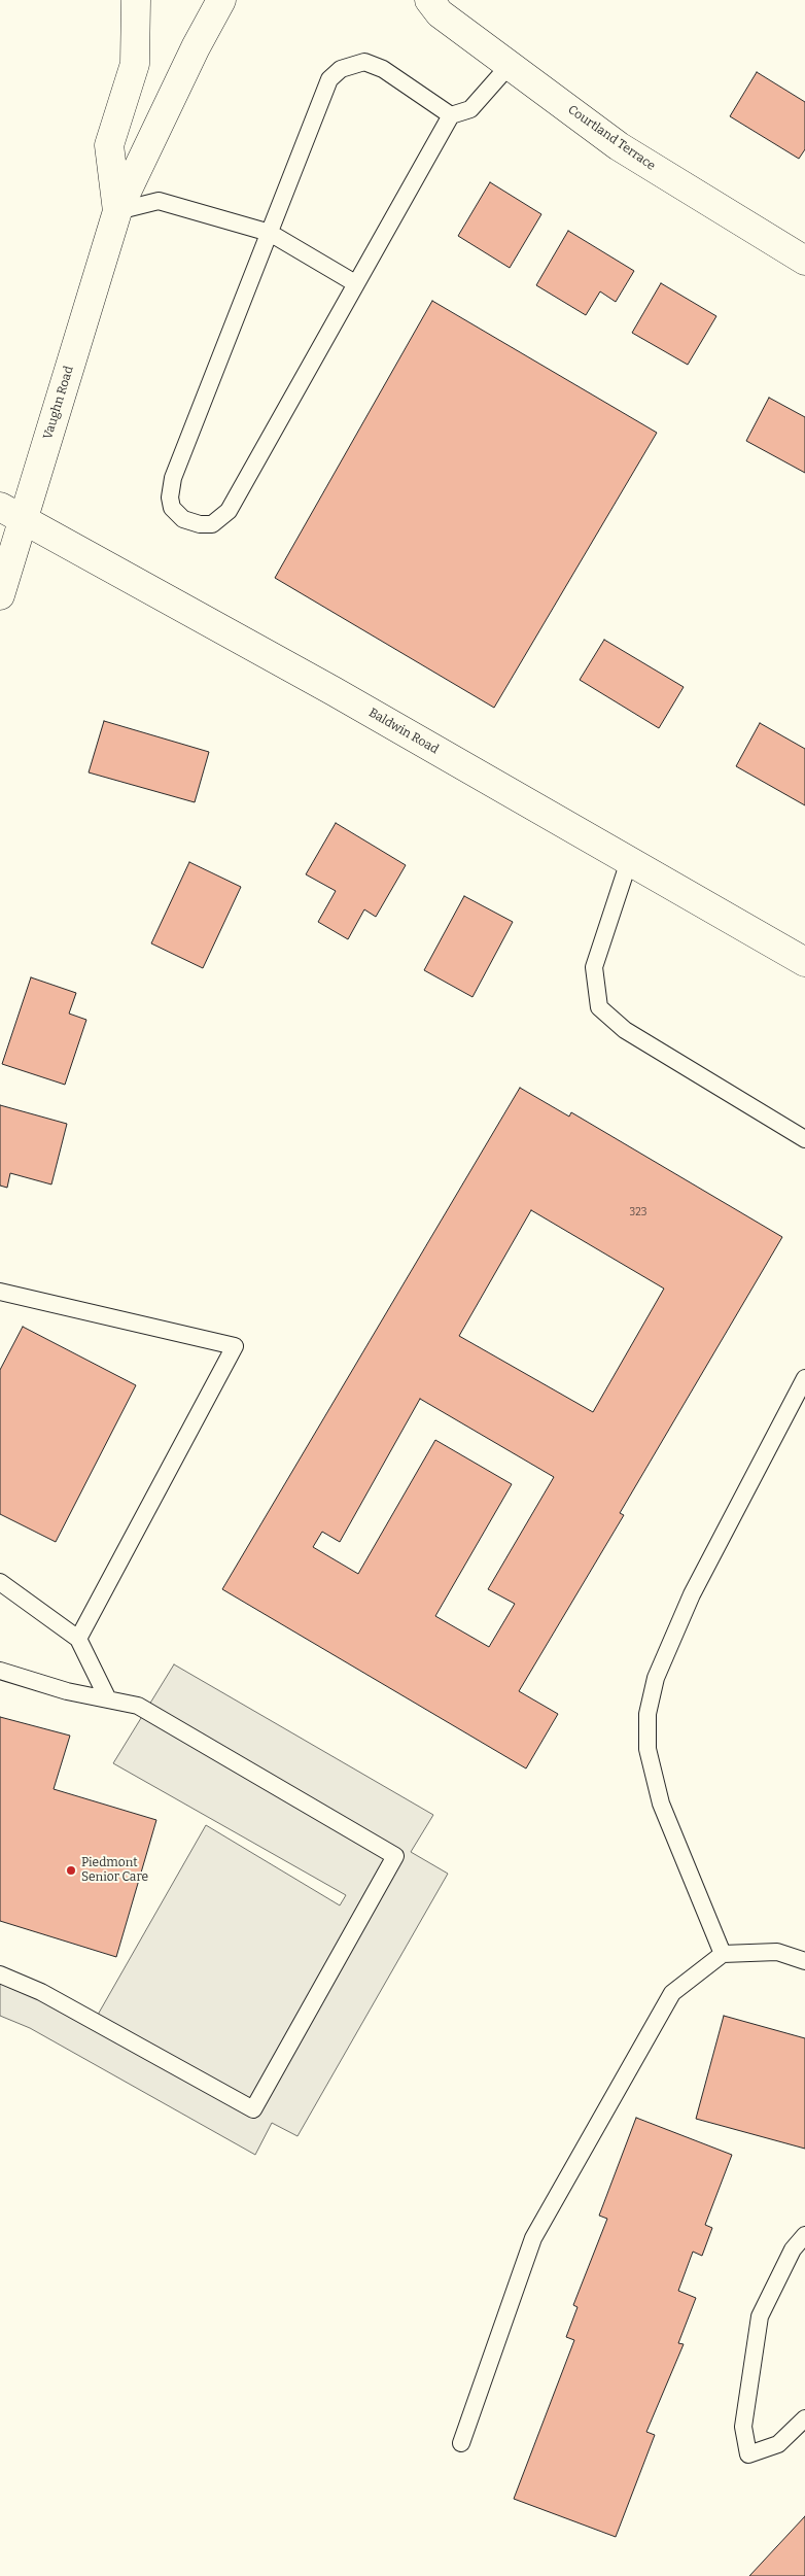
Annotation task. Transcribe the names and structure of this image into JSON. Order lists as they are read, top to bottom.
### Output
{
  "streets": {
    "street": ["Courtland Terrace", "Vaughn Road", "Baldwin Road"]
  },
  "crossings": [
    ["Vaughn Road", "Baldwin Road"]
  ],
  "places": ["Piedmont Senior Care"],
  "house_numbers": ["323"]
}
